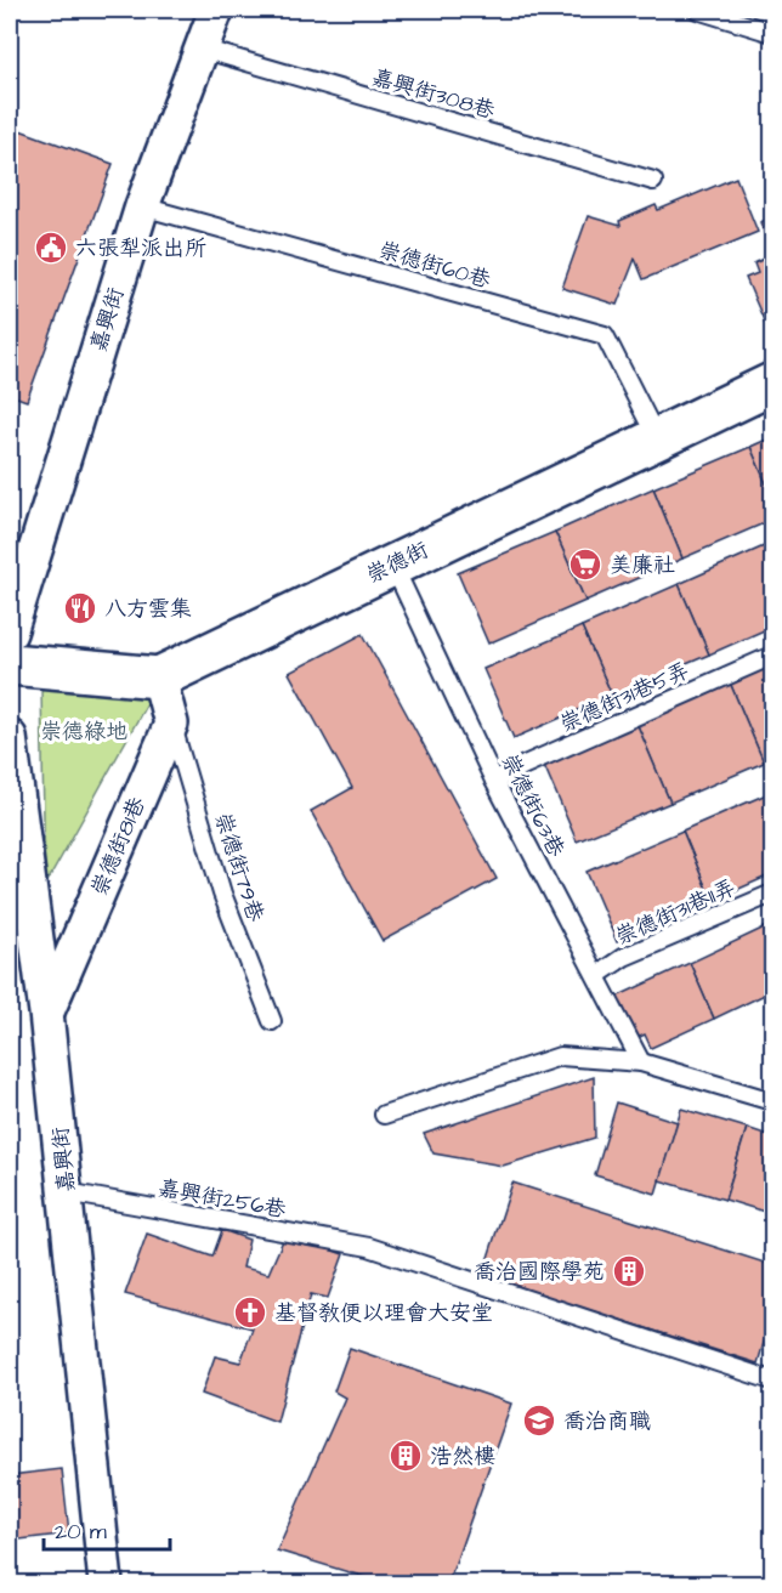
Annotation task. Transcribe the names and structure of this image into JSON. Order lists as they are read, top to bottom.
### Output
{
  "streets": {
    "street": ["嘉興街", "崇德街", "崇德街81巷"],
    "lane": [
      "嘉興街308巷",
      "崇德街60巷",
      "崇德街31巷5弄",
      "崇德街63巷",
      "崇德街79巷",
      "崇德街31巷11弄",
      "嘉興街256巷"
    ]
  },
  "crossings": [
    ["嘉興街308巷", "嘉興街"],
    ["崇德街60巷", "嘉興街"],
    ["崇德街60巷", "崇德街"],
    ["嘉興街", "崇德街81巷"],
    ["嘉興街", "嘉興街256巷"],
    ["崇德街", "崇德街63巷"],
    ["崇德街31巷5弄", "崇德街63巷"],
    ["崇德街63巷", "崇德街31巷11弄"],
    ["崇德街81巷", "崇德街79巷"]
  ],
  "parks": ["崇德綠地"],
  "places": {
    "public building": ["六張犁派出所"],
    "supermarket": ["美廉社"],
    "restaurant": ["八方雲集"],
    "building": ["喬治國際學苑", "浩然樓"],
    "church": ["基督教便以理會大安堂"],
    "school or university": ["喬治商職"]
  },
  "scale_bar": "20 m"
}
